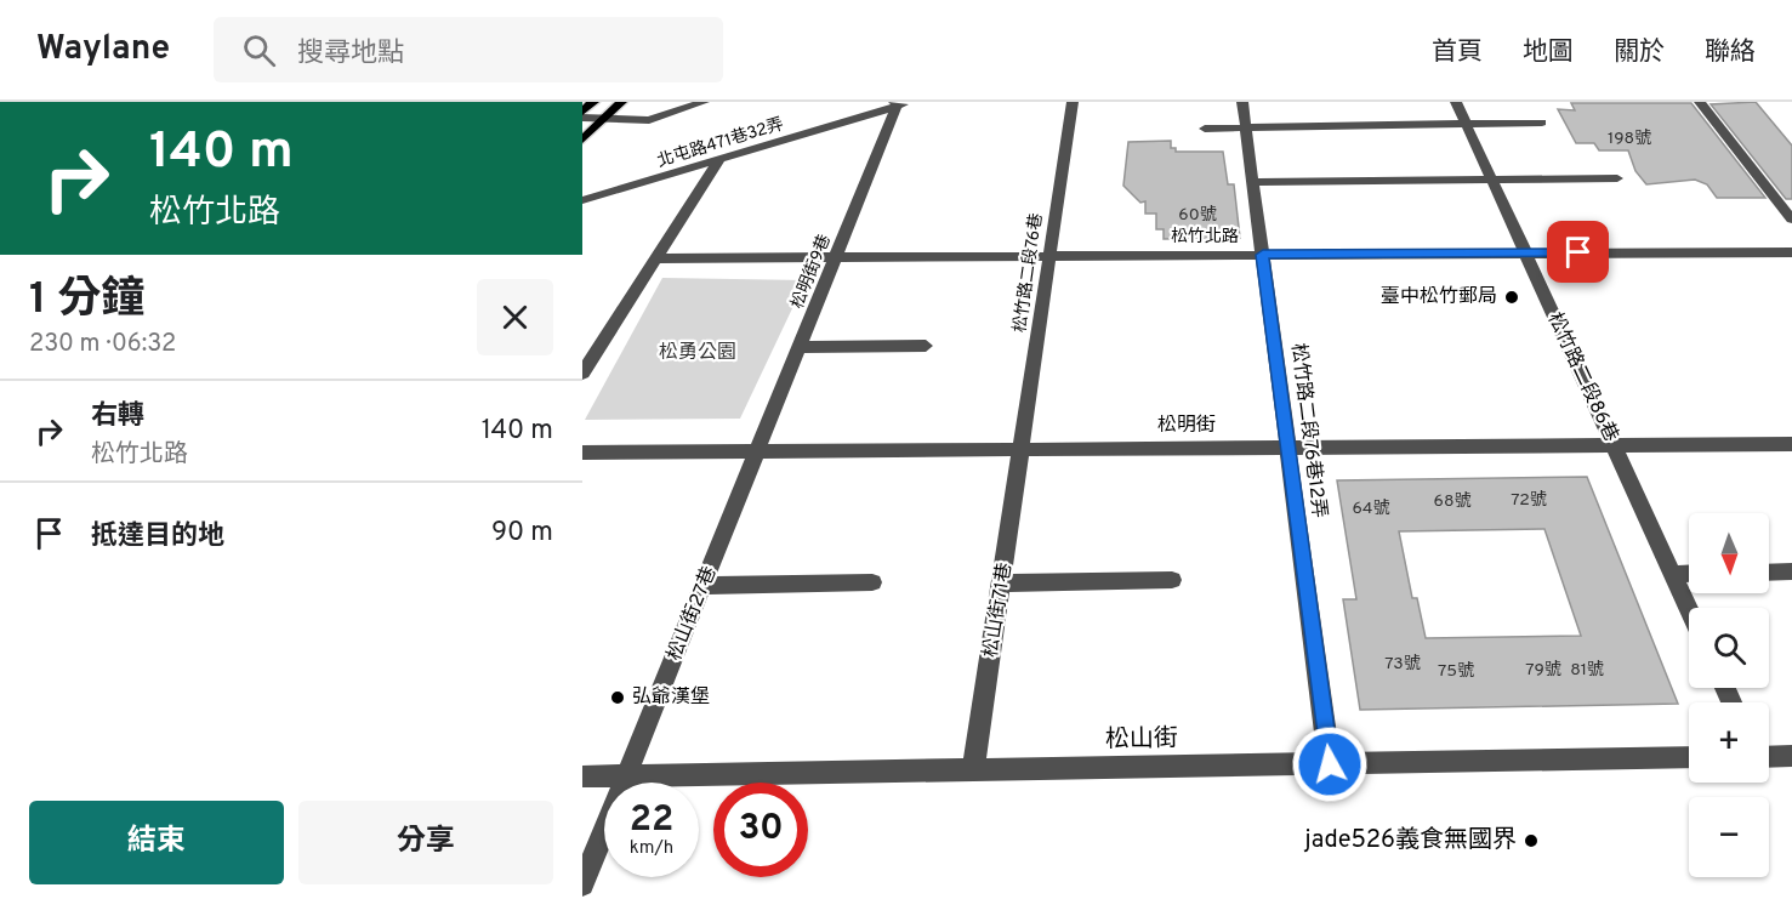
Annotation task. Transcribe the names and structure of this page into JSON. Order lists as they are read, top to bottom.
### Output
{
  "streets": {
    "street": [
      "北屯路471巷32弄",
      "松竹北路",
      "松明街9巷",
      "松竹路二段76巷",
      "松竹路二段86巷",
      "松明街",
      "松竹路二段76巷12弄",
      "松山街71巷",
      "松山街27巷",
      "松山街"
    ]
  },
  "crossings": [
    ["北屯路471巷32弄", "松明街9巷"],
    ["松竹北路", "松明街9巷"],
    ["松竹北路", "松竹路二段76巷"],
    ["松竹北路", "松竹路二段86巷"],
    ["松竹北路", "松竹路二段76巷12弄"],
    ["松明街9巷", "松明街"],
    ["松明街9巷", "松山街27巷"],
    ["松竹路二段76巷", "松明街"],
    ["松竹路二段76巷", "松山街71巷"],
    ["松竹路二段86巷", "松明街"],
    ["松明街", "松竹路二段76巷12弄"],
    ["松明街", "松山街71巷"],
    ["松明街", "松山街27巷"],
    ["松竹路二段76巷12弄", "松山街"],
    ["松山街71巷", "松山街"],
    ["松山街27巷", "松山街"]
  ],
  "parks": ["松勇公園"],
  "places": ["臺中松竹郵局", "弘爺漢堡", "jade526義食無國界"],
  "house_numbers": [
    "198號",
    "60號",
    "72號",
    "68號",
    "64號",
    "73號",
    "79號",
    "81號",
    "75號"
  ],
  "north": "bottom",
  "page": {
    "header": "Waylane",
    "search": "搜尋地點",
    "nav": [
      "首頁",
      "地圖",
      "關於",
      "聯絡"
    ],
    "turn": ["140 m", "松竹北路"],
    "heading": ["1 分鐘", "230 m · 06:32"],
    "list": [
      {
        "name": "右轉",
        "note": "松竹北路",
        "value": "140 m"
      },
      {
        "name": "抵達目的地",
        "value": "90 m"
      }
    ],
    "map_buttons": ["+", "−"],
    "speed": "22 km/h",
    "limit": "30",
    "buttons": ["結束", "分享"]
  }
}
